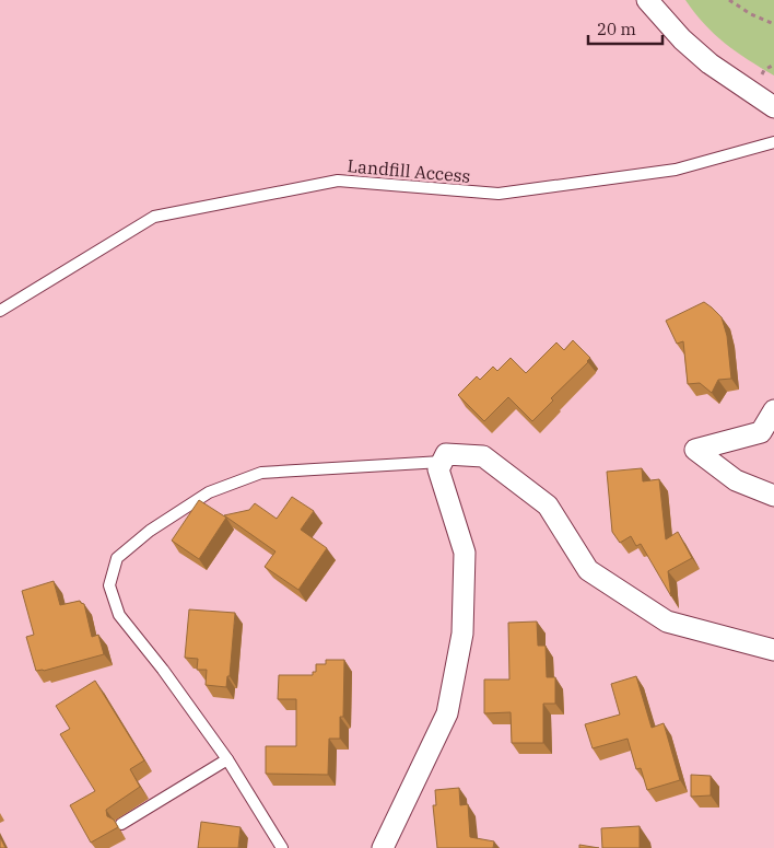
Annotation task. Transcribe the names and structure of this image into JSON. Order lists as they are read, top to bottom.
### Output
{
  "streets": {
    "lane": ["Landfill Access"]
  },
  "scale_bar": "20 m"
}
